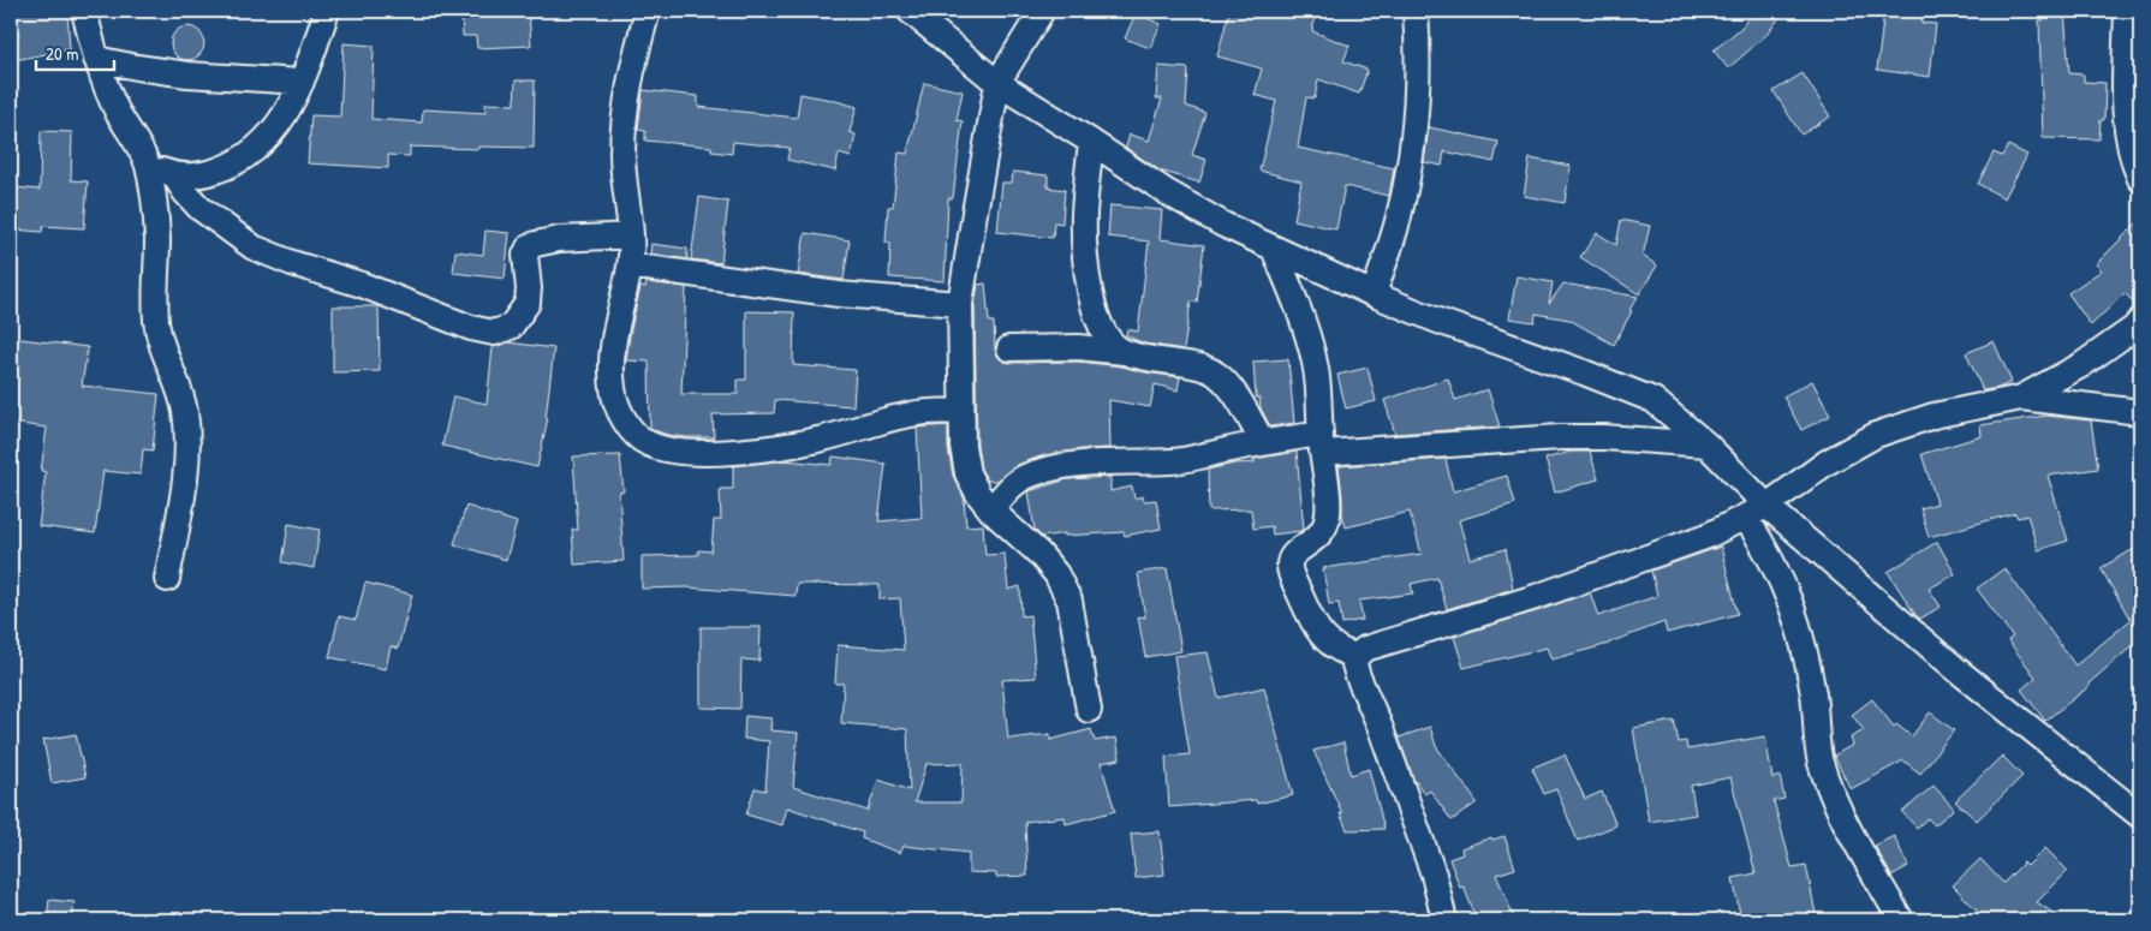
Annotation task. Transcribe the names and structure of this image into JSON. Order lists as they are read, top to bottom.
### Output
{
  "scale_bar": "20 m"
}
